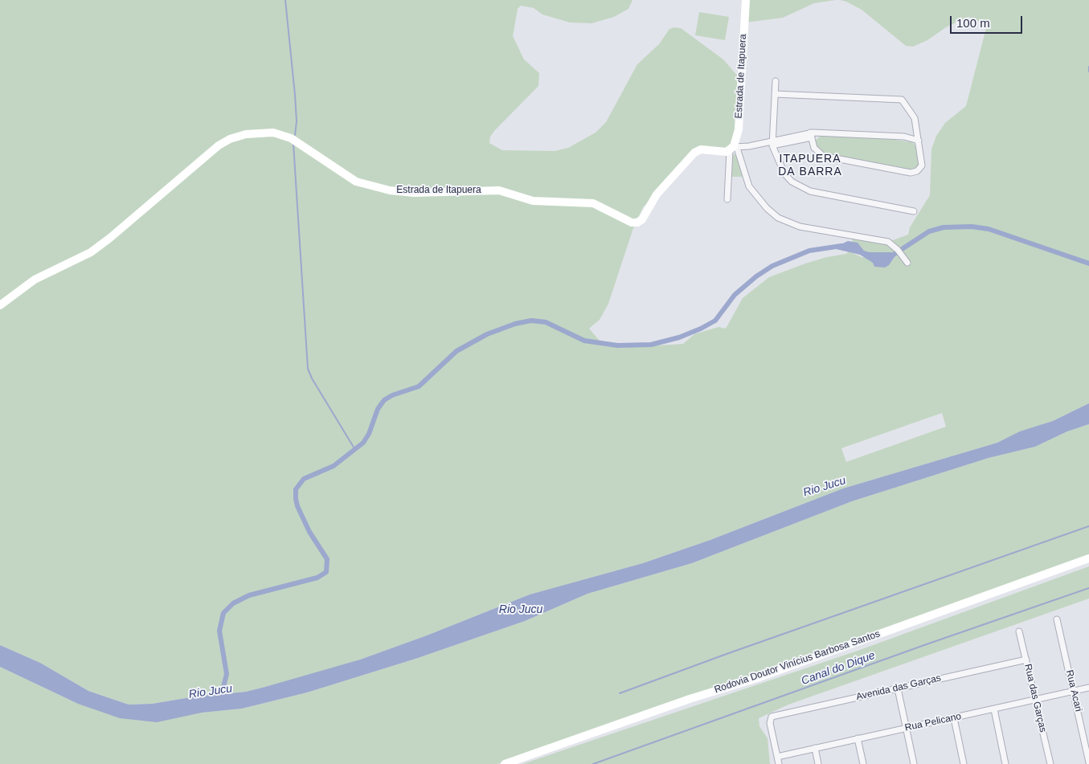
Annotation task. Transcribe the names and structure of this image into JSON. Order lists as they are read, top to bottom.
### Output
{
  "streets": {
    "street": [
      "Estrada de Itapuera",
      "Rodovia Doutor Vinícius Barbosa Santos",
      "Avenida das Garças",
      "Rua Acari",
      "Rua das Garças",
      "Rua Pelicano"
    ]
  },
  "crossings": [
    ["Avenida das Garças", "Rua das Garças"],
    ["Avenida das Garças", "Rua Pelicano"],
    ["Rua Acari", "Rua Pelicano"],
    ["Rua das Garças", "Rua Pelicano"]
  ],
  "districts": ["ITAPUERA DA BARRA"],
  "water": ["Rio Jucu", "Canal do Dique"],
  "scale_bar": "100 m"
}
